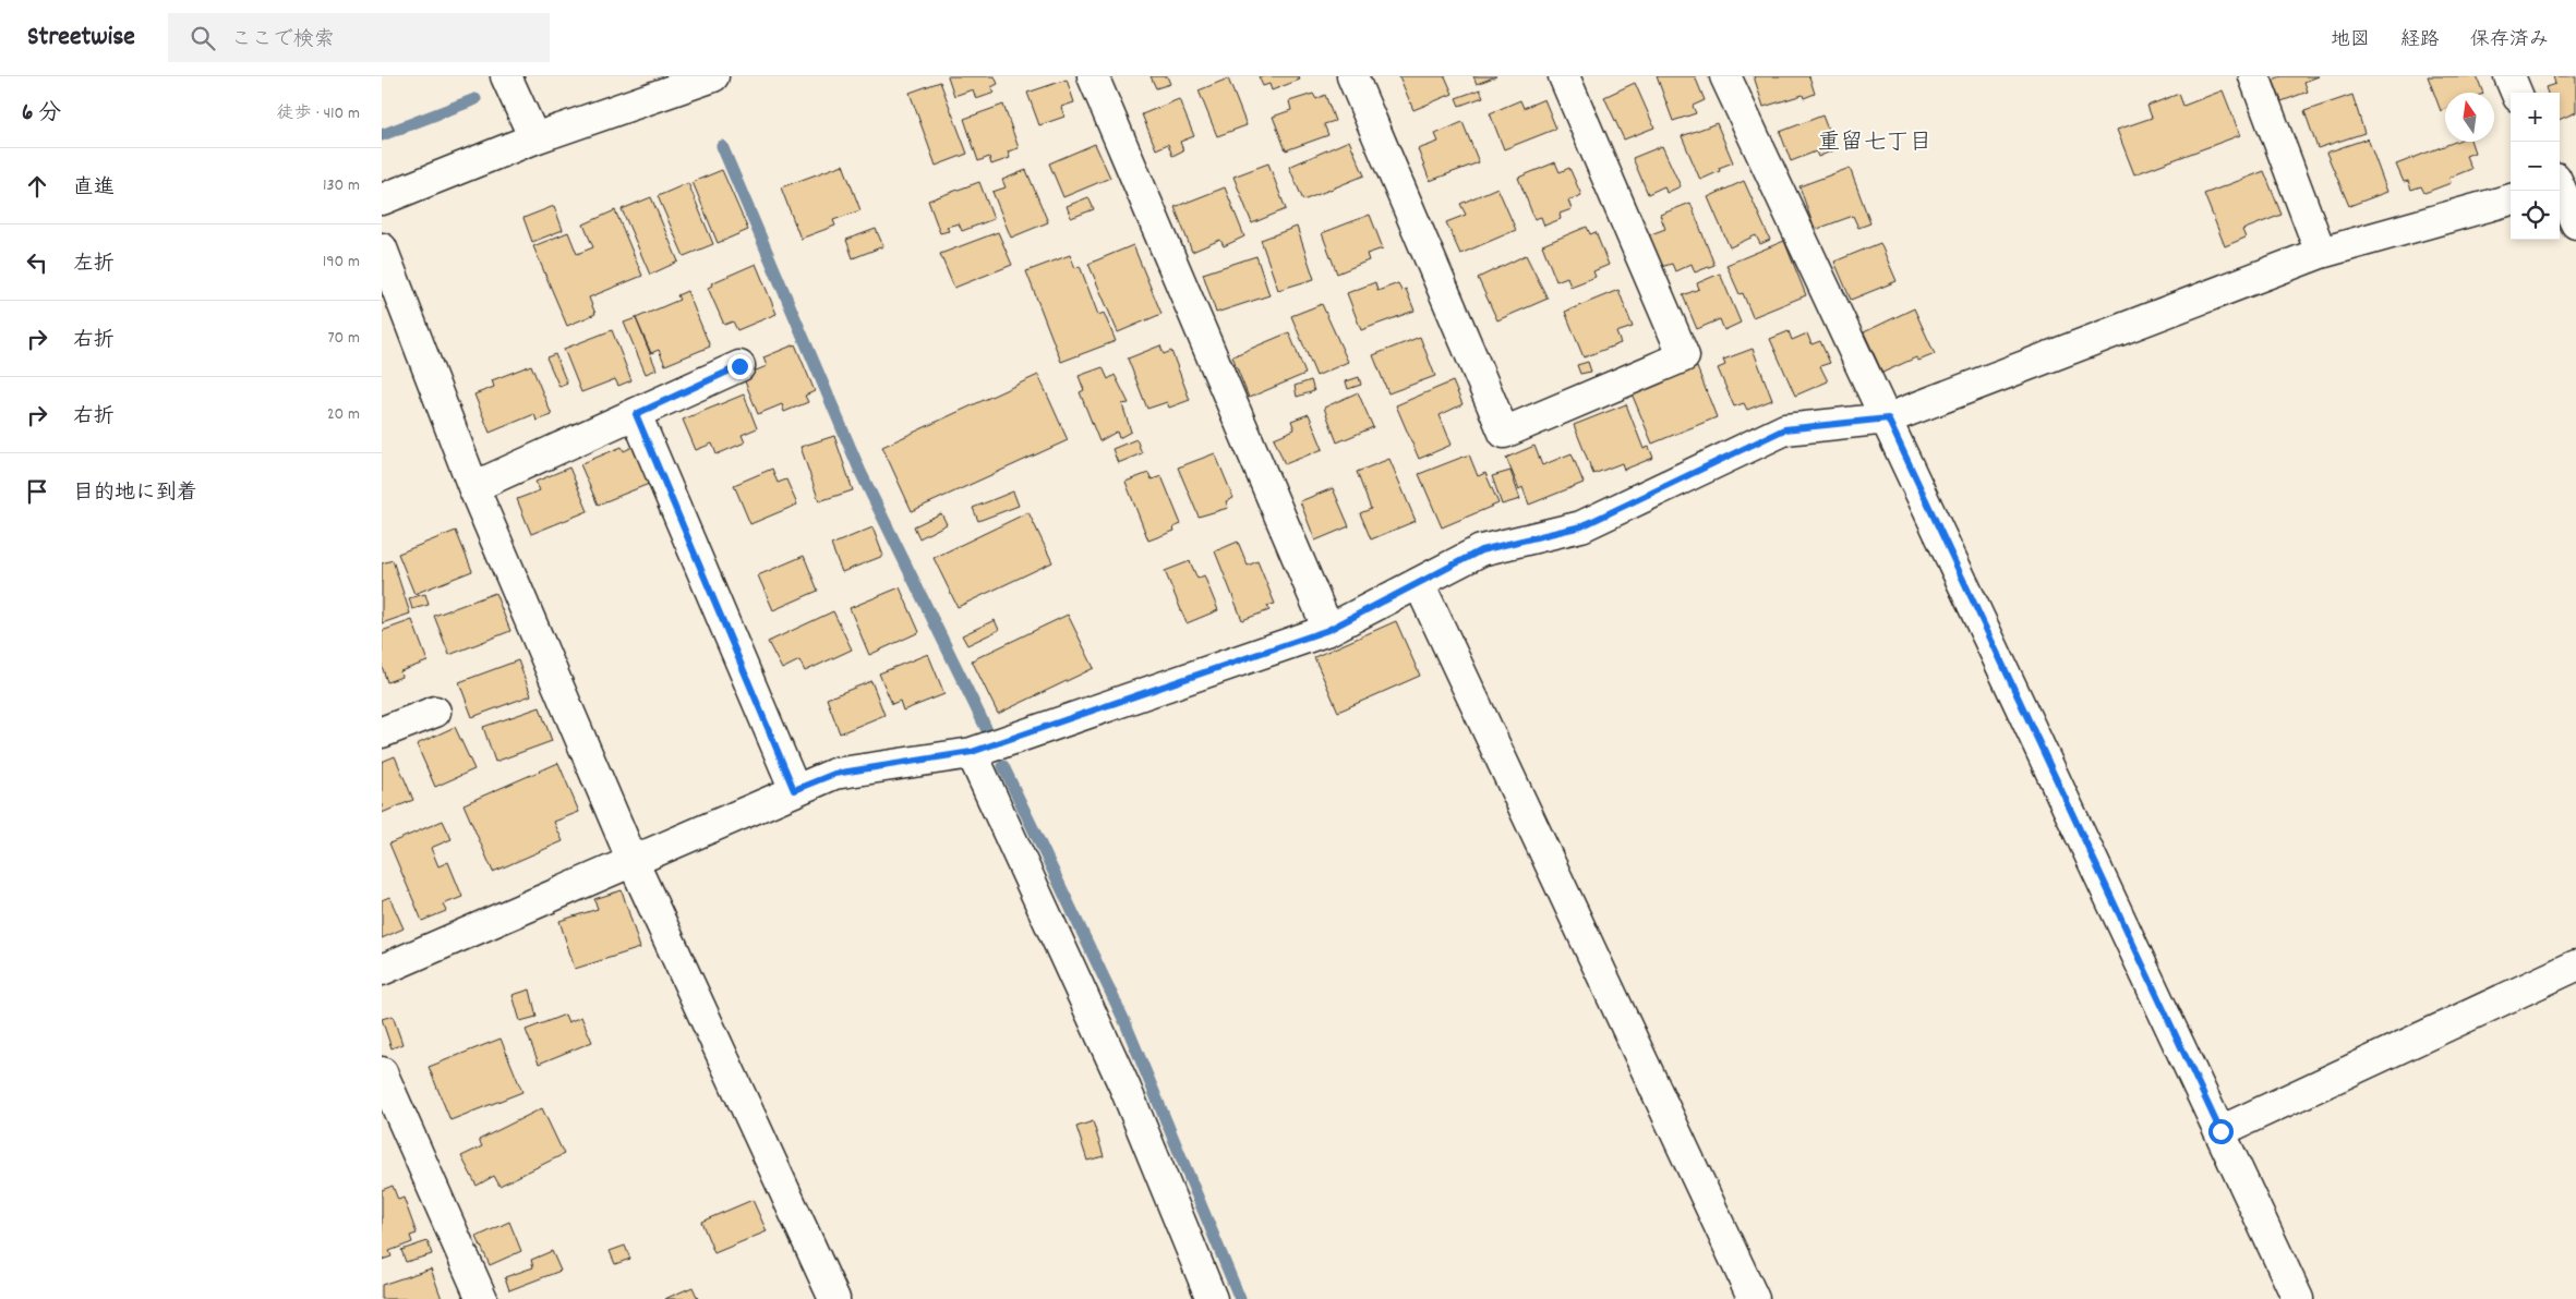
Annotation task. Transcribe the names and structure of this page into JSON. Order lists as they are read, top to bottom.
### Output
{
  "districts": ["重留七丁目"],
  "north": "top",
  "page": {
    "header": "Streetwise",
    "search": "ここで検索",
    "nav": ["地図", "経路", "保存済み"],
    "heading": ["6 分", "徒歩 · 410 m"],
    "map_buttons": ["+", "−"],
    "list": [
      ["直進", "130 m"],
      ["左折", "190 m"],
      ["右折", "70 m"],
      ["右折", "20 m"],
      "目的地に到着"
    ]
  }
}
